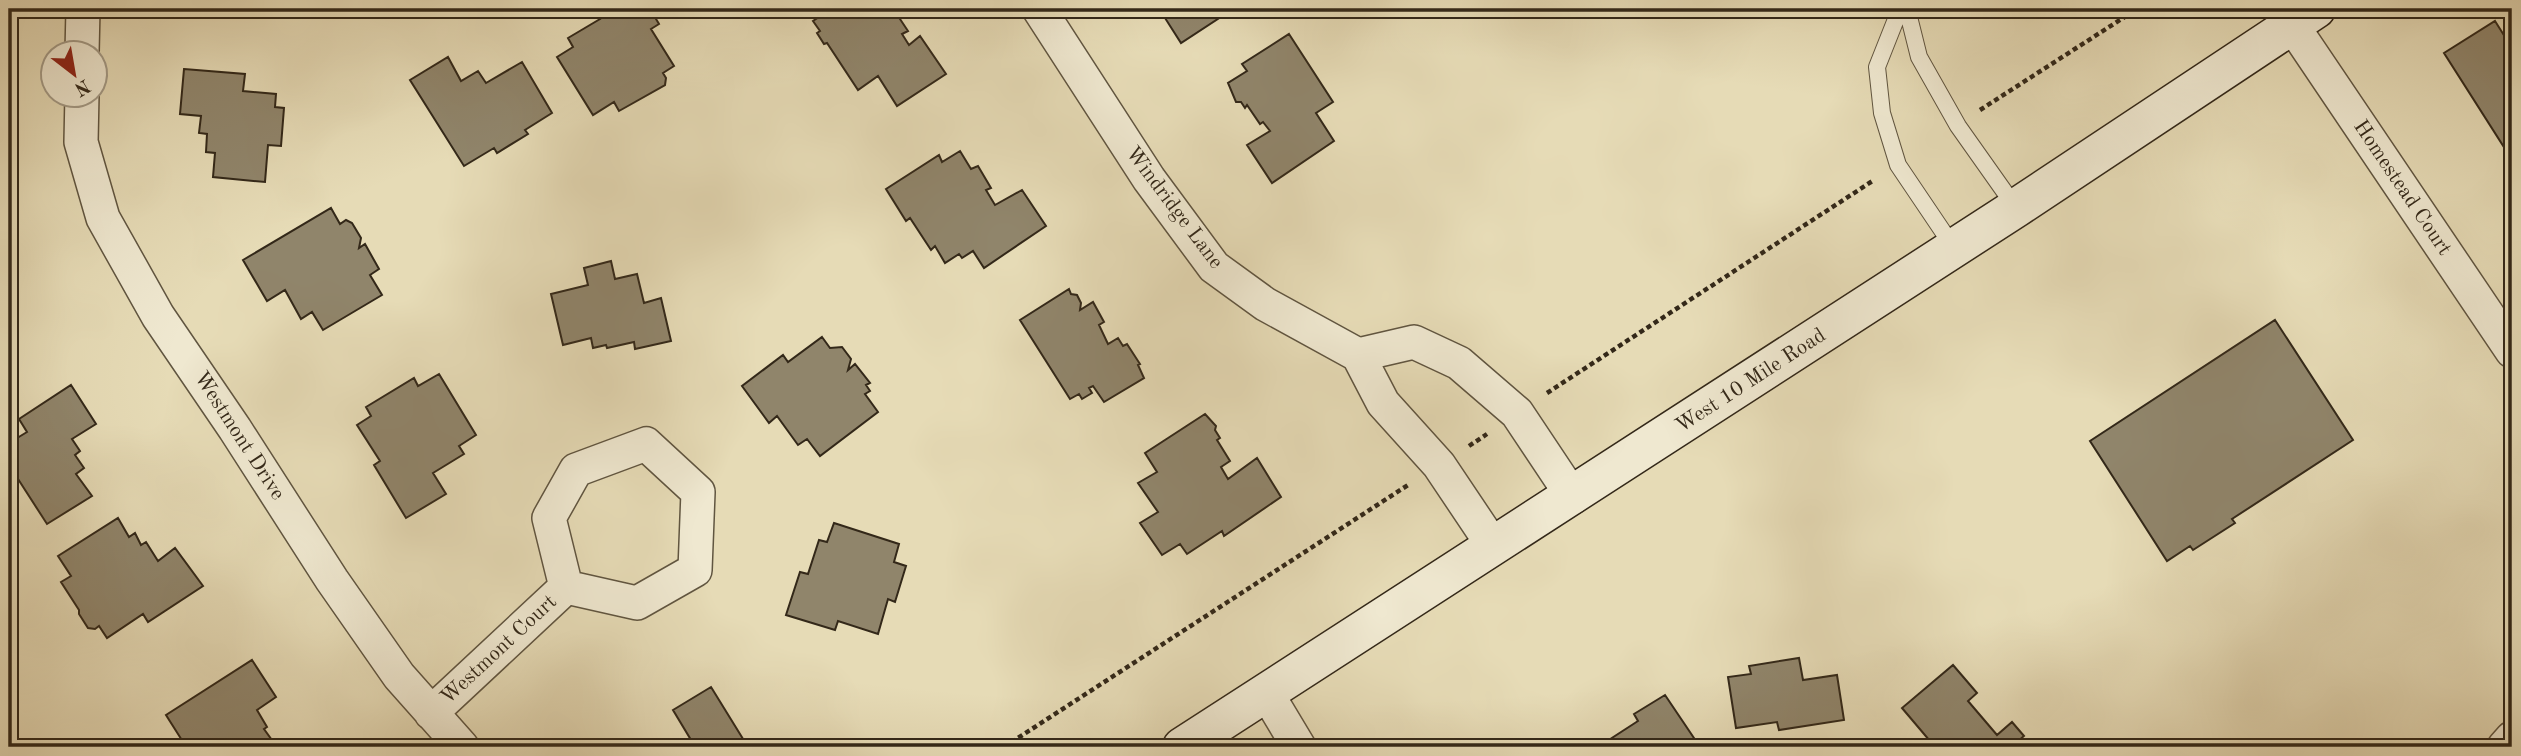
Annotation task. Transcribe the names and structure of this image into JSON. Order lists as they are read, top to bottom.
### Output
{
  "streets": {
    "main road": ["West 10 Mile Road"],
    "street": [
      "Homestead Court",
      "Windridge Lane",
      "Westmont Drive",
      "Westmont Court"
    ]
  },
  "crossings": [
    ["Homestead Court", "West 10 Mile Road"],
    ["Westmont Drive", "Westmont Court"]
  ],
  "north": "bottom right"
}
